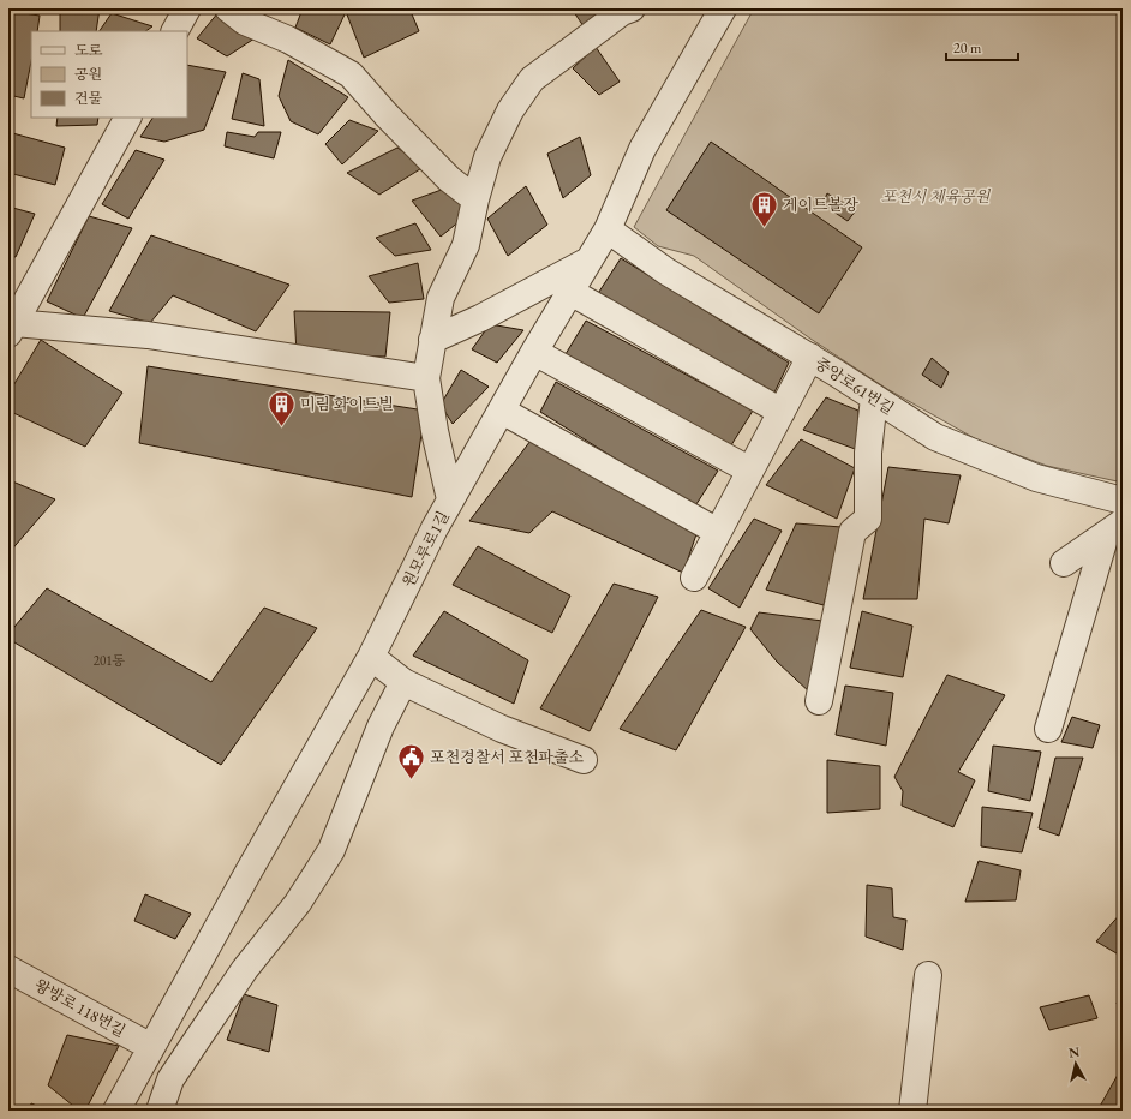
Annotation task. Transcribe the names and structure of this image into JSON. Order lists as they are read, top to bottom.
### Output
{
  "streets": {
    "street": ["중앙로61번길", "원모루로1길", "왕방로 118번길"]
  },
  "crossings": [
    ["중앙로61번길", "원모루로1길"],
    ["원모루로1길", "왕방로 118번길"]
  ],
  "parks": ["포천시 체육공원"],
  "places": {
    "building": ["게이트볼장", "미림 화이트빌"],
    "public building": ["포천경찰서 포천파출소"]
  },
  "house_numbers": ["201동"],
  "legend": ["도로", "공원", "건물"],
  "scale_bar": "20 m",
  "north": "top"
}
